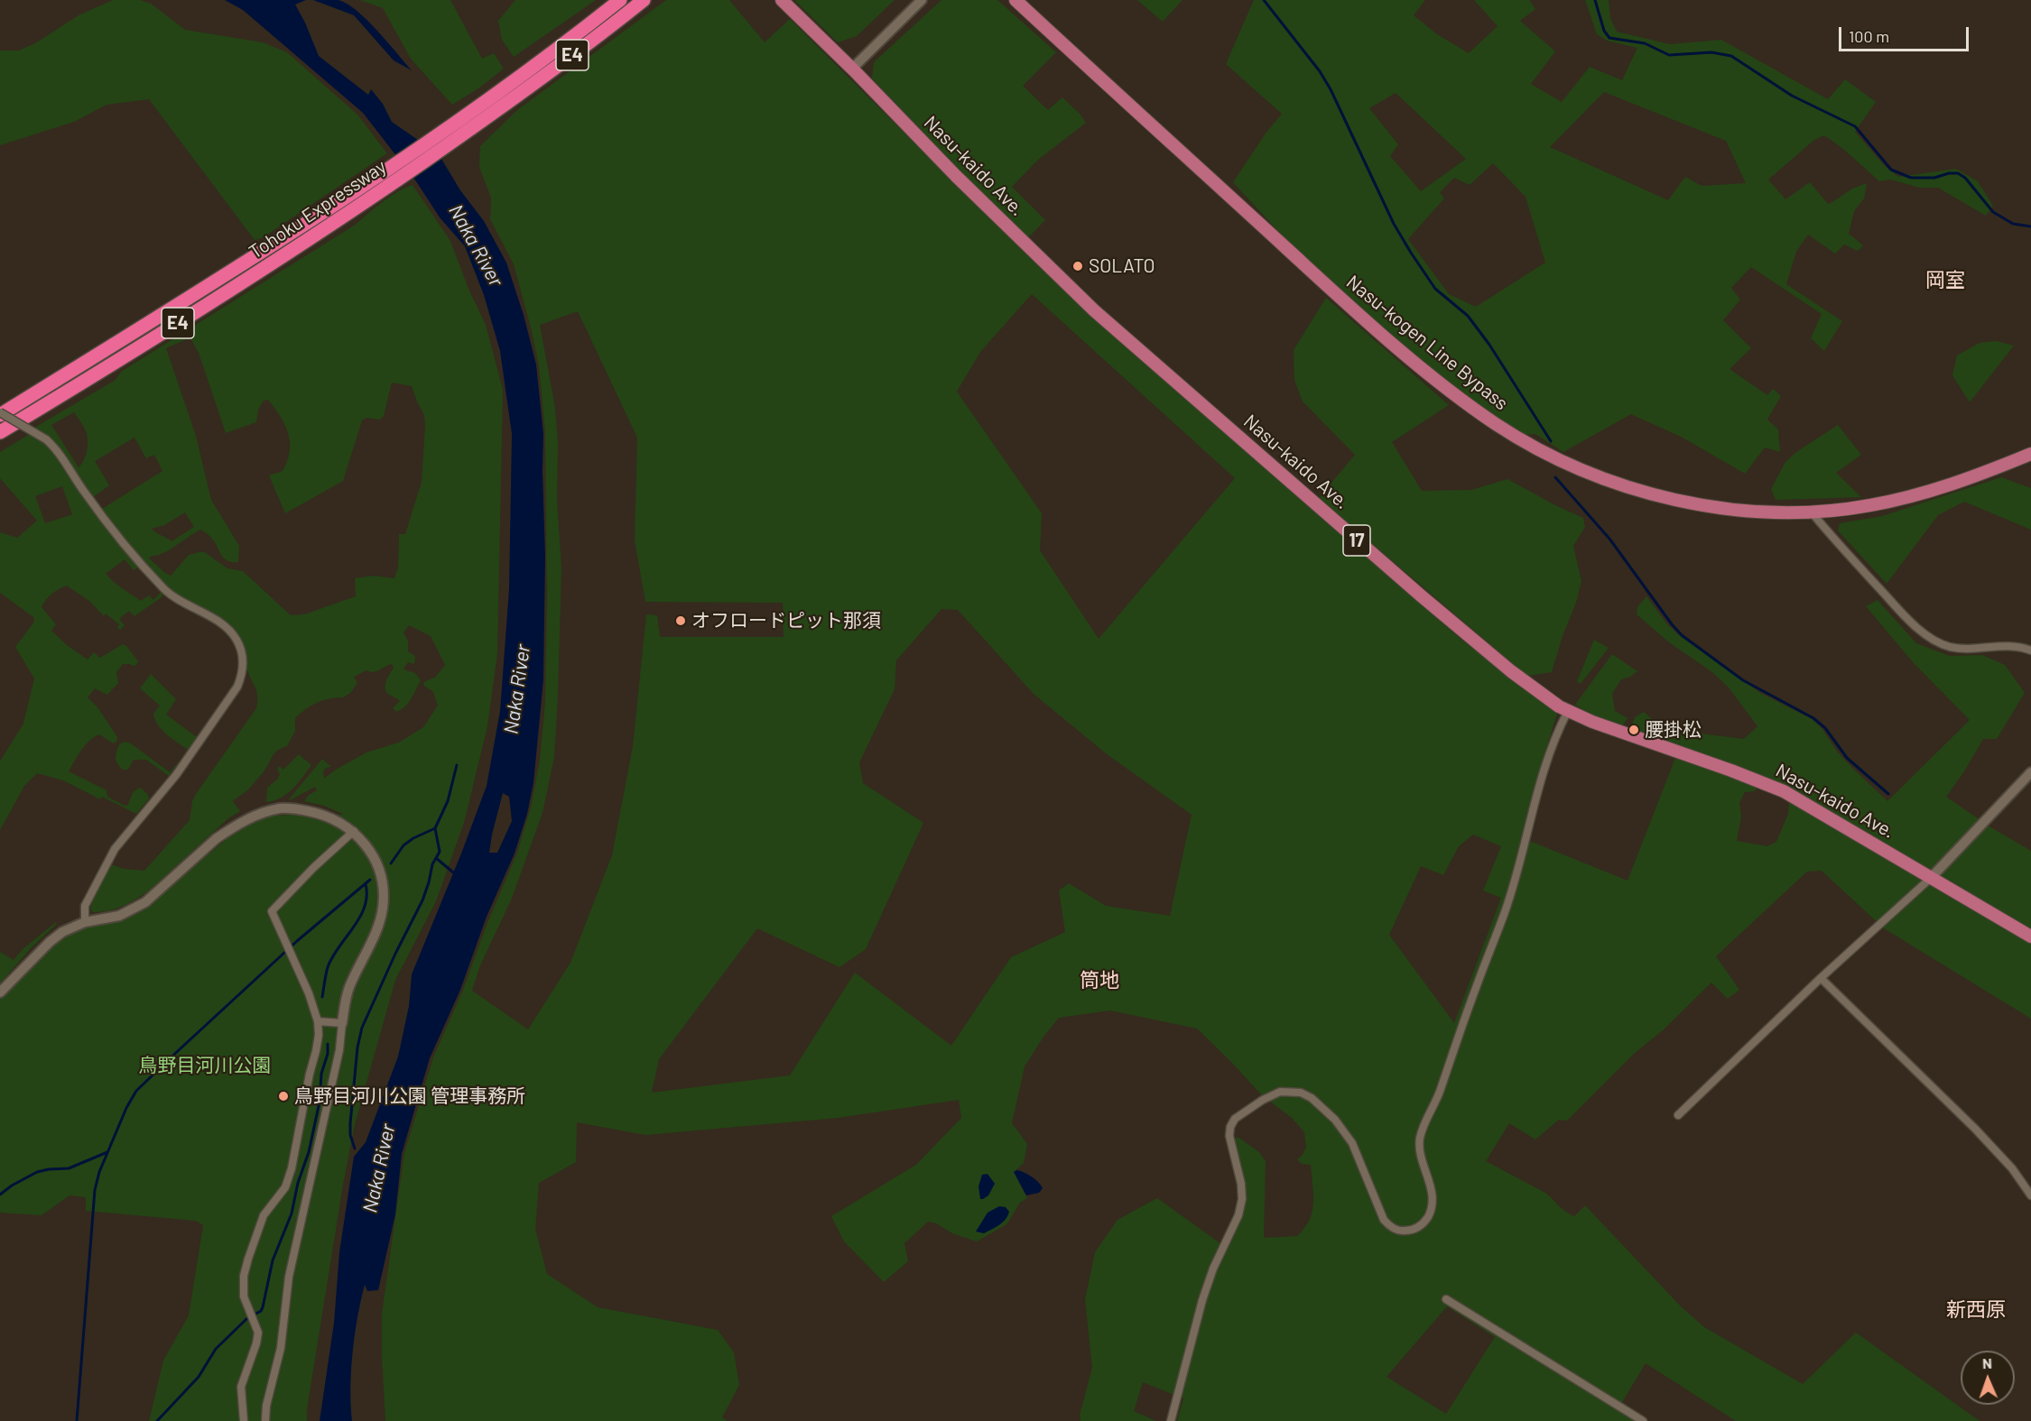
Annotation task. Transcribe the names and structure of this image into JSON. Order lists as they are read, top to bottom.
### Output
{
  "streets": {
    "highway": ["E4", "Tohoku Expressway"],
    "main road": ["Nasu-kaido Ave.", "Nasu-kogen Line Bypass", "17"]
  },
  "districts": ["岡室", "筒地", "新西原"],
  "water": ["Naka River"],
  "parks": ["鳥野目河川公園"],
  "places": [
    "SOLATO",
    "オフロードピット那須",
    "腰掛松",
    "鳥野目河川公園 管理事務所"
  ],
  "scale_bar": "100 m",
  "north": "top"
}
